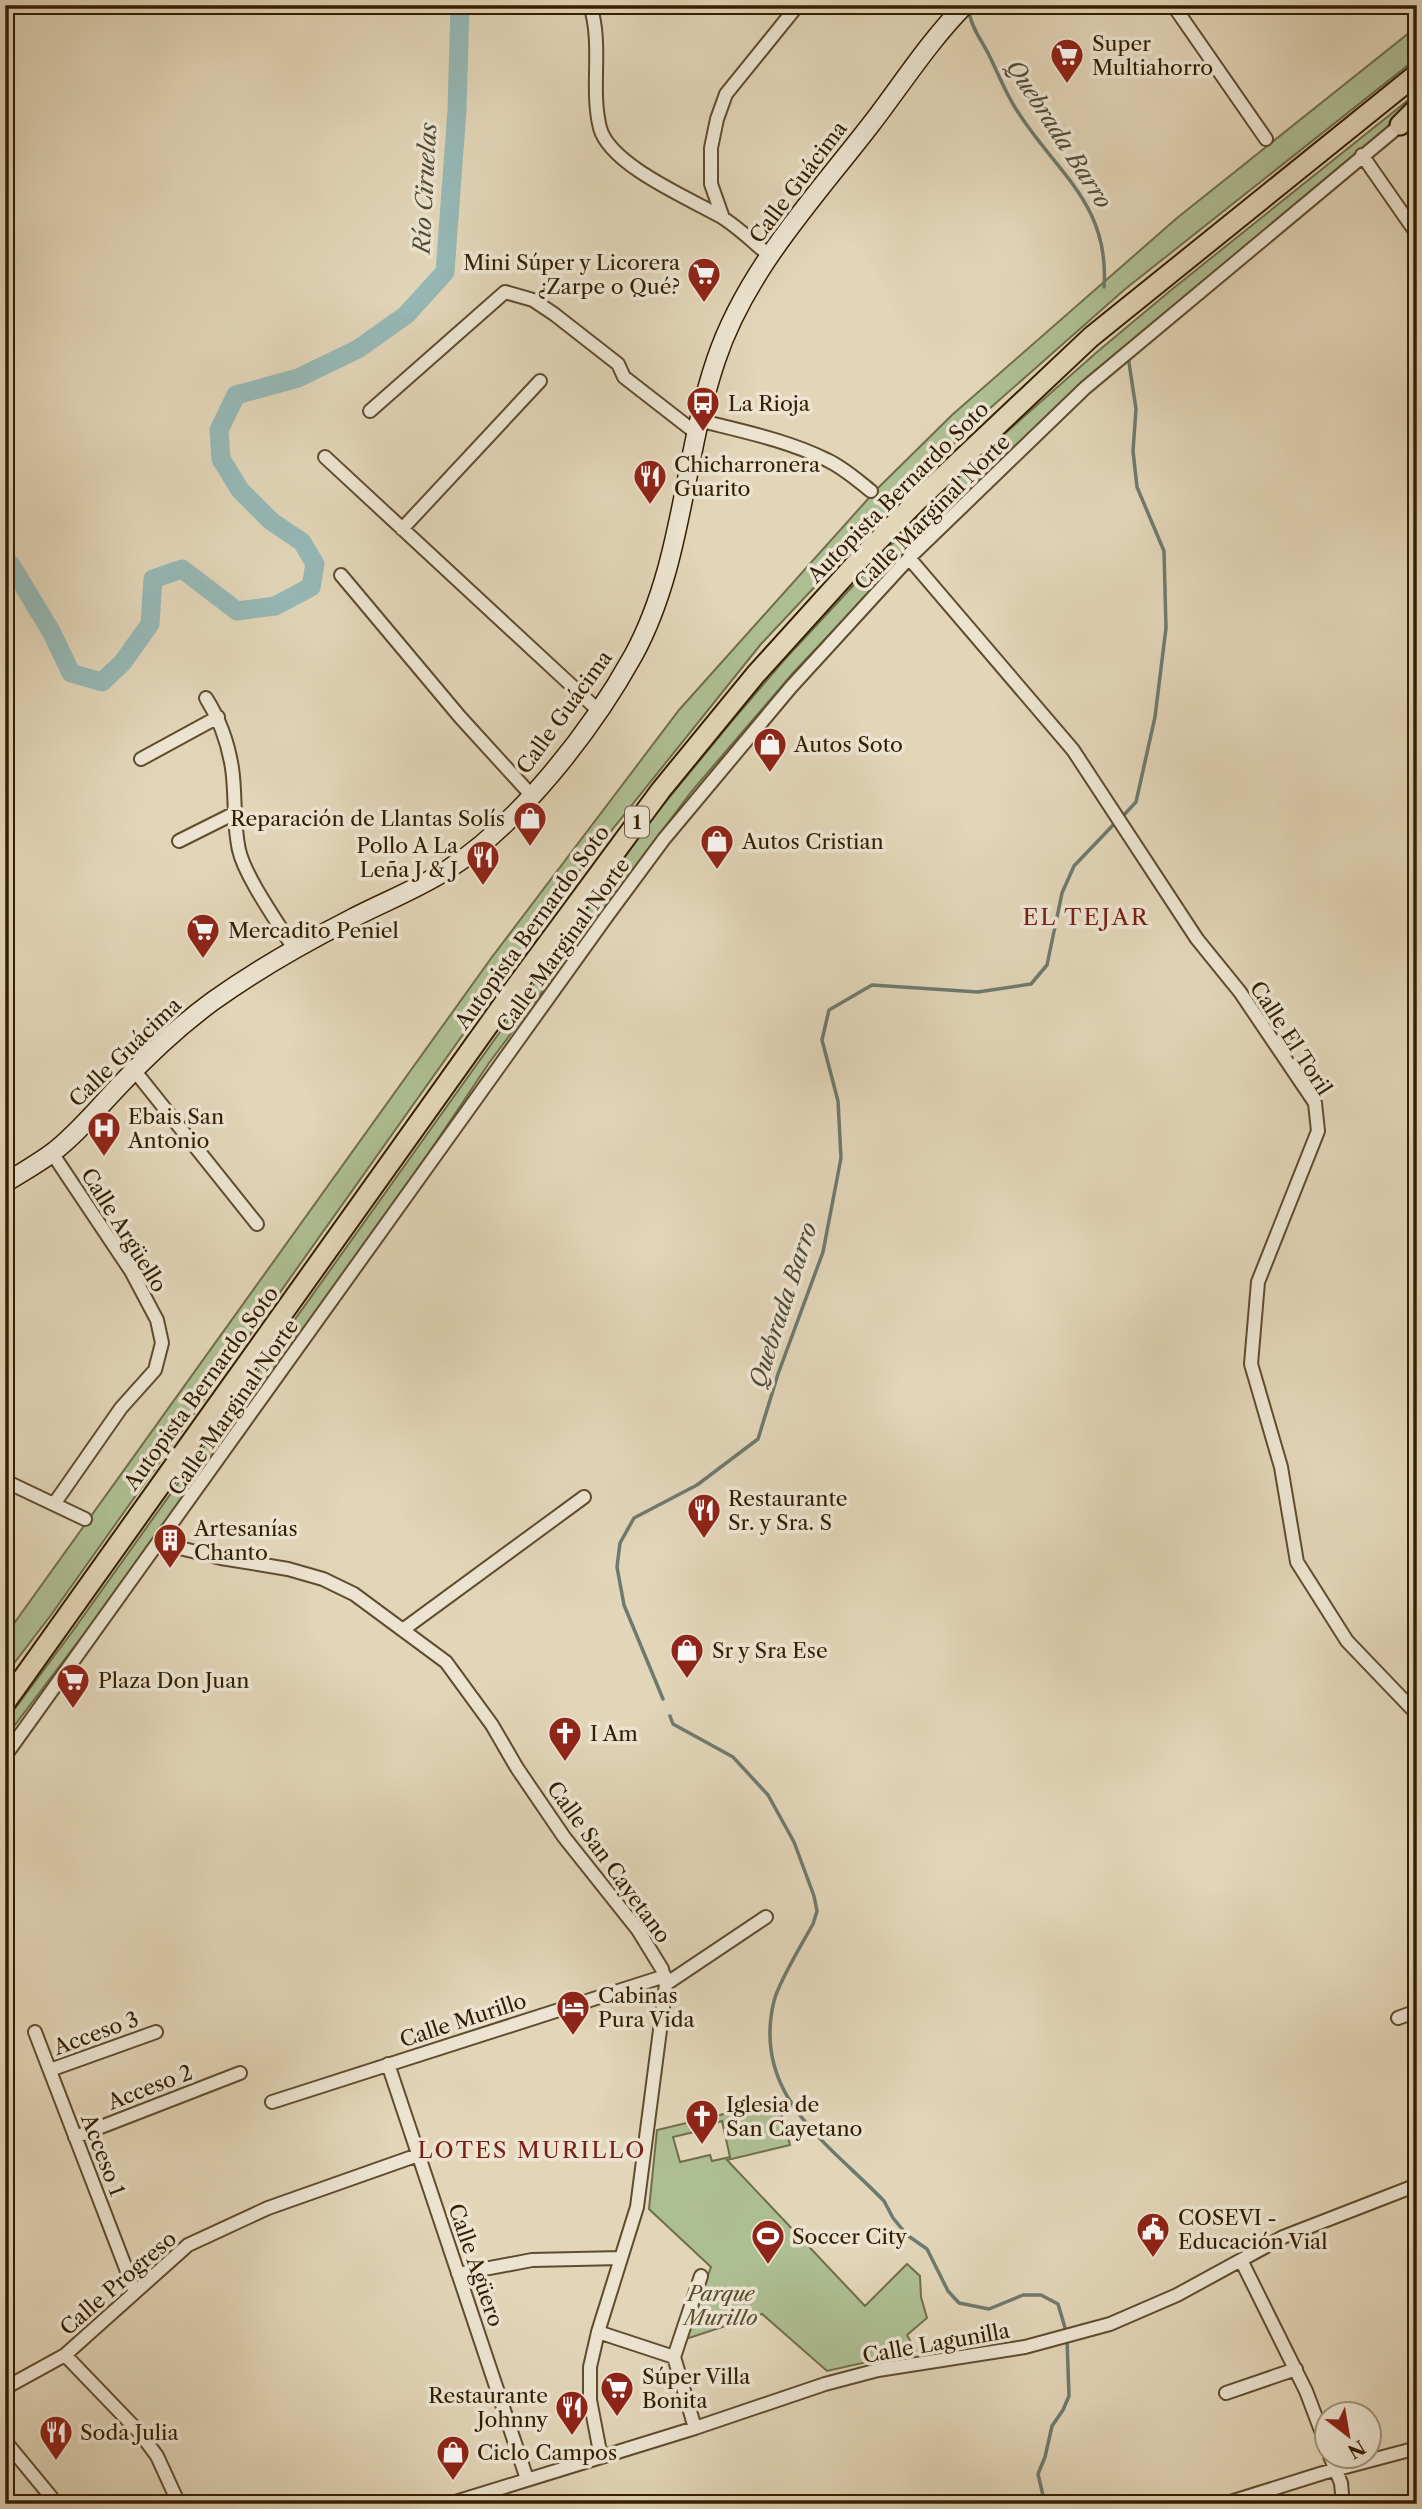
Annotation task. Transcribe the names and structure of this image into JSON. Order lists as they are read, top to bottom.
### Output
{
  "streets": {
    "highway": ["Autopista Bernardo Soto", "1"],
    "main road": ["Calle Guácima"],
    "street": [
      "Calle Marginal Norte",
      "Calle El Toril",
      "Calle Argüello",
      "Calle San Cayetano",
      "Calle Murillo",
      "Acceso 3",
      "Acceso 2",
      "Acceso 1",
      "Calle Agüero",
      "Calle Progreso",
      "Calle Lagunilla"
    ]
  },
  "crossings": [
    ["Calle Guácima", "Calle Argüello"],
    ["Calle Marginal Norte", "Calle El Toril"],
    ["Calle Marginal Norte", "Calle San Cayetano"],
    ["Calle San Cayetano", "Calle Murillo"],
    ["Calle Murillo", "Calle Agüero"],
    ["Acceso 3", "Acceso 1"],
    ["Acceso 2", "Acceso 1"],
    ["Acceso 1", "Calle Progreso"],
    ["Calle Agüero", "Calle Progreso"],
    ["Calle Agüero", "Calle Lagunilla"]
  ],
  "districts": ["EL TEJAR", "LOTES MURILLO"],
  "water": ["Quebrada Barro", "Río Ciruelas"],
  "parks": ["Parque Murillo"],
  "places": {
    "supermarket": [
      "Super Multiahorro",
      "Mini Súper y Licorera ¿Zarpe o Qué?",
      "Mercadito Peniel",
      "Plaza Don Juan",
      "Súper Villa Bonita"
    ],
    "bus stop": ["La Rioja"],
    "restaurant": [
      "Chicharronera Guarito",
      "Pollo A La Leña J & J",
      "Restaurante Sr. y Sra. S",
      "Restaurante Johnny",
      "Soda Julia"
    ],
    "shop": [
      "Autos Soto",
      "Reparación de Llantas Solís",
      "Autos Cristian",
      "Sr y Sra Ese",
      "Ciclo Campos"
    ],
    "hospital": ["Ebais San Antonio"],
    "building": ["Artesanías Chanto"],
    "church": ["I Am", "Iglesia de San Cayetano"],
    "hotel": ["Cabinas Pura Vida"],
    "public building": ["COSEVI - Educación Vial"],
    "sports": ["Soccer City"]
  },
  "north": "bottom right"
}
